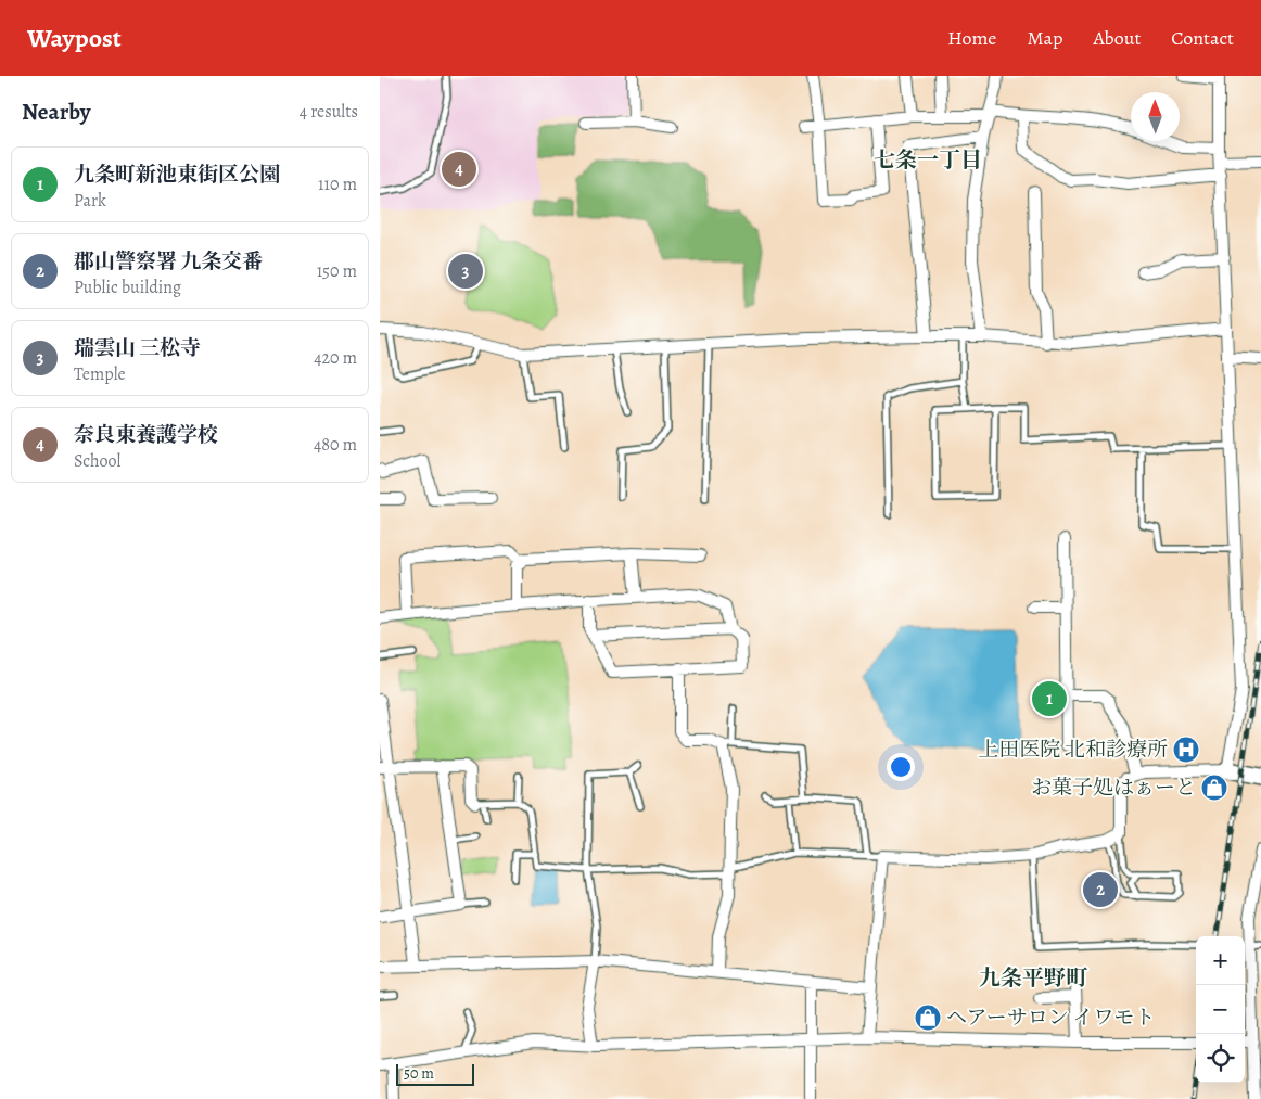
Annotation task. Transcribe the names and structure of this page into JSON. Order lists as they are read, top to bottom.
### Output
{
  "districts": ["七条一丁目", "九条平野町"],
  "places": {
    "hospital": ["上田医院 北和診療所"],
    "shop": ["お菓子処はぁーと", "ヘアーサロン イワモト"]
  },
  "scale_bar": "50 m",
  "north": "top",
  "page": {
    "header": "Waypost",
    "nav": [
      "Home",
      "Map",
      "About",
      "Contact"
    ],
    "heading": ["Nearby", "4 results"],
    "list": [
      {
        "mark": "1",
        "name": "九条町新池東街区公園",
        "note": "Park",
        "value": "110 m"
      },
      {
        "mark": "2",
        "name": "郡山警察署 九条交番",
        "note": "Public building",
        "value": "150 m"
      },
      {
        "mark": "3",
        "name": "瑞雲山 三松寺",
        "note": "Temple",
        "value": "420 m"
      },
      {
        "mark": "4",
        "name": "奈良東養護学校",
        "note": "School",
        "value": "480 m"
      }
    ],
    "pins": [
      "4",
      "3",
      "1",
      "2"
    ],
    "map_buttons": ["+", "−"],
    "scale": "50 m"
  }
}
